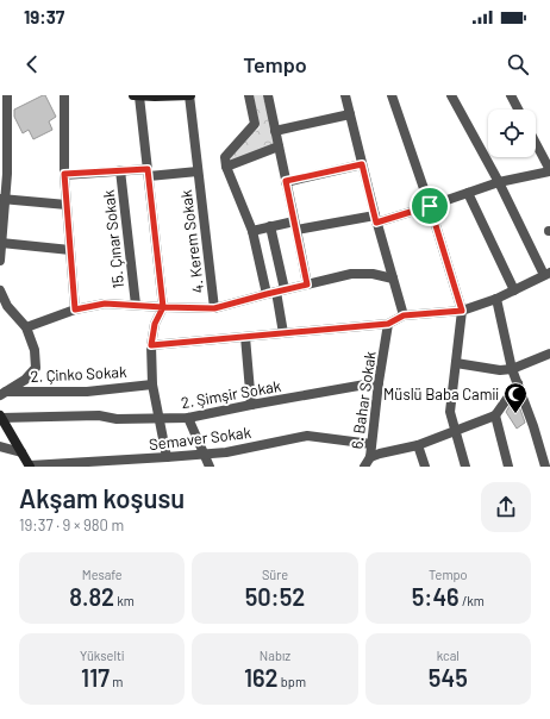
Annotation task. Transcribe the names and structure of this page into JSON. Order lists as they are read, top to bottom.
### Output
{
  "streets": {
    "street": [
      "15. Çınar Sokak",
      "4. Kerem Sokak",
      "2. Çinko Sokak",
      "2. Şimşir Sokak",
      "6. Bahar Sokak",
      "Semaver Sokak"
    ]
  },
  "crossings": [
    ["15. Çınar Sokak", "4. Kerem Sokak"],
    ["2. Şimşir Sokak", "6. Bahar Sokak"],
    ["6. Bahar Sokak", "Semaver Sokak"]
  ],
  "places": {
    "mosque": ["Müslü Baba Camii"]
  },
  "page": {
    "status": "19:37",
    "header": "Tempo",
    "heading": ["Akşam koşusu", "19:37 · 9 × 980 m"],
    "stats": [
      ["Mesafe", "8.82 km"],
      ["Süre", "50:52"],
      ["Tempo", "5:46 /km"],
      ["Yükselti", "117 m"],
      ["Nabız", "162 bpm"],
      ["kcal", "545"]
    ]
  }
}
